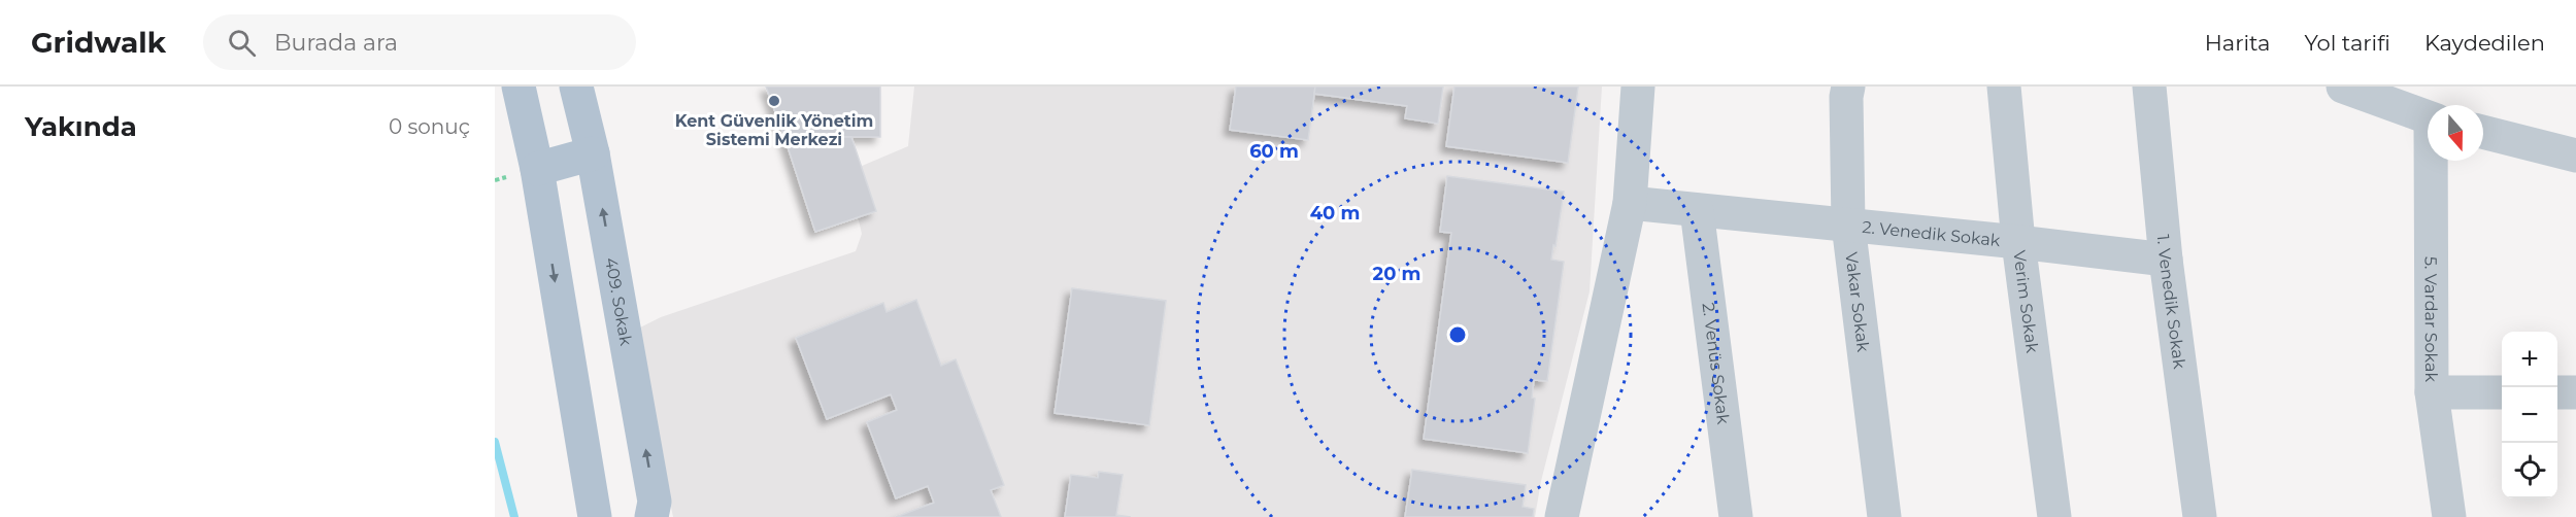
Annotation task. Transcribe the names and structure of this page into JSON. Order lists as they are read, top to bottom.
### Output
{
  "streets": {
    "main road": ["409. Sokak"],
    "street": [
      "2. Venedik Sokak",
      "Vakar Sokak",
      "Verim Sokak",
      "1. Venedik Sokak",
      "5. Vardar Sokak",
      "2. Venüs Sokak"
    ]
  },
  "crossings": [
    ["2. Venedik Sokak", "Vakar Sokak"],
    ["2. Venedik Sokak", "Verim Sokak"],
    ["2. Venedik Sokak", "1. Venedik Sokak"],
    ["2. Venedik Sokak", "2. Venüs Sokak"]
  ],
  "places": ["Kent Güvenlik Yönetim Sistemi Merkezi"],
  "north": "bottom",
  "page": {
    "header": "Gridwalk",
    "search": "Burada ara",
    "nav": ["Harita", "Yol tarifi", "Kaydedilen"],
    "heading": ["Yakında", "0 sonuç"],
    "map_buttons": ["+", "−"]
  },
  "rings": ["60 m", "40 m", "20 m"]
}
